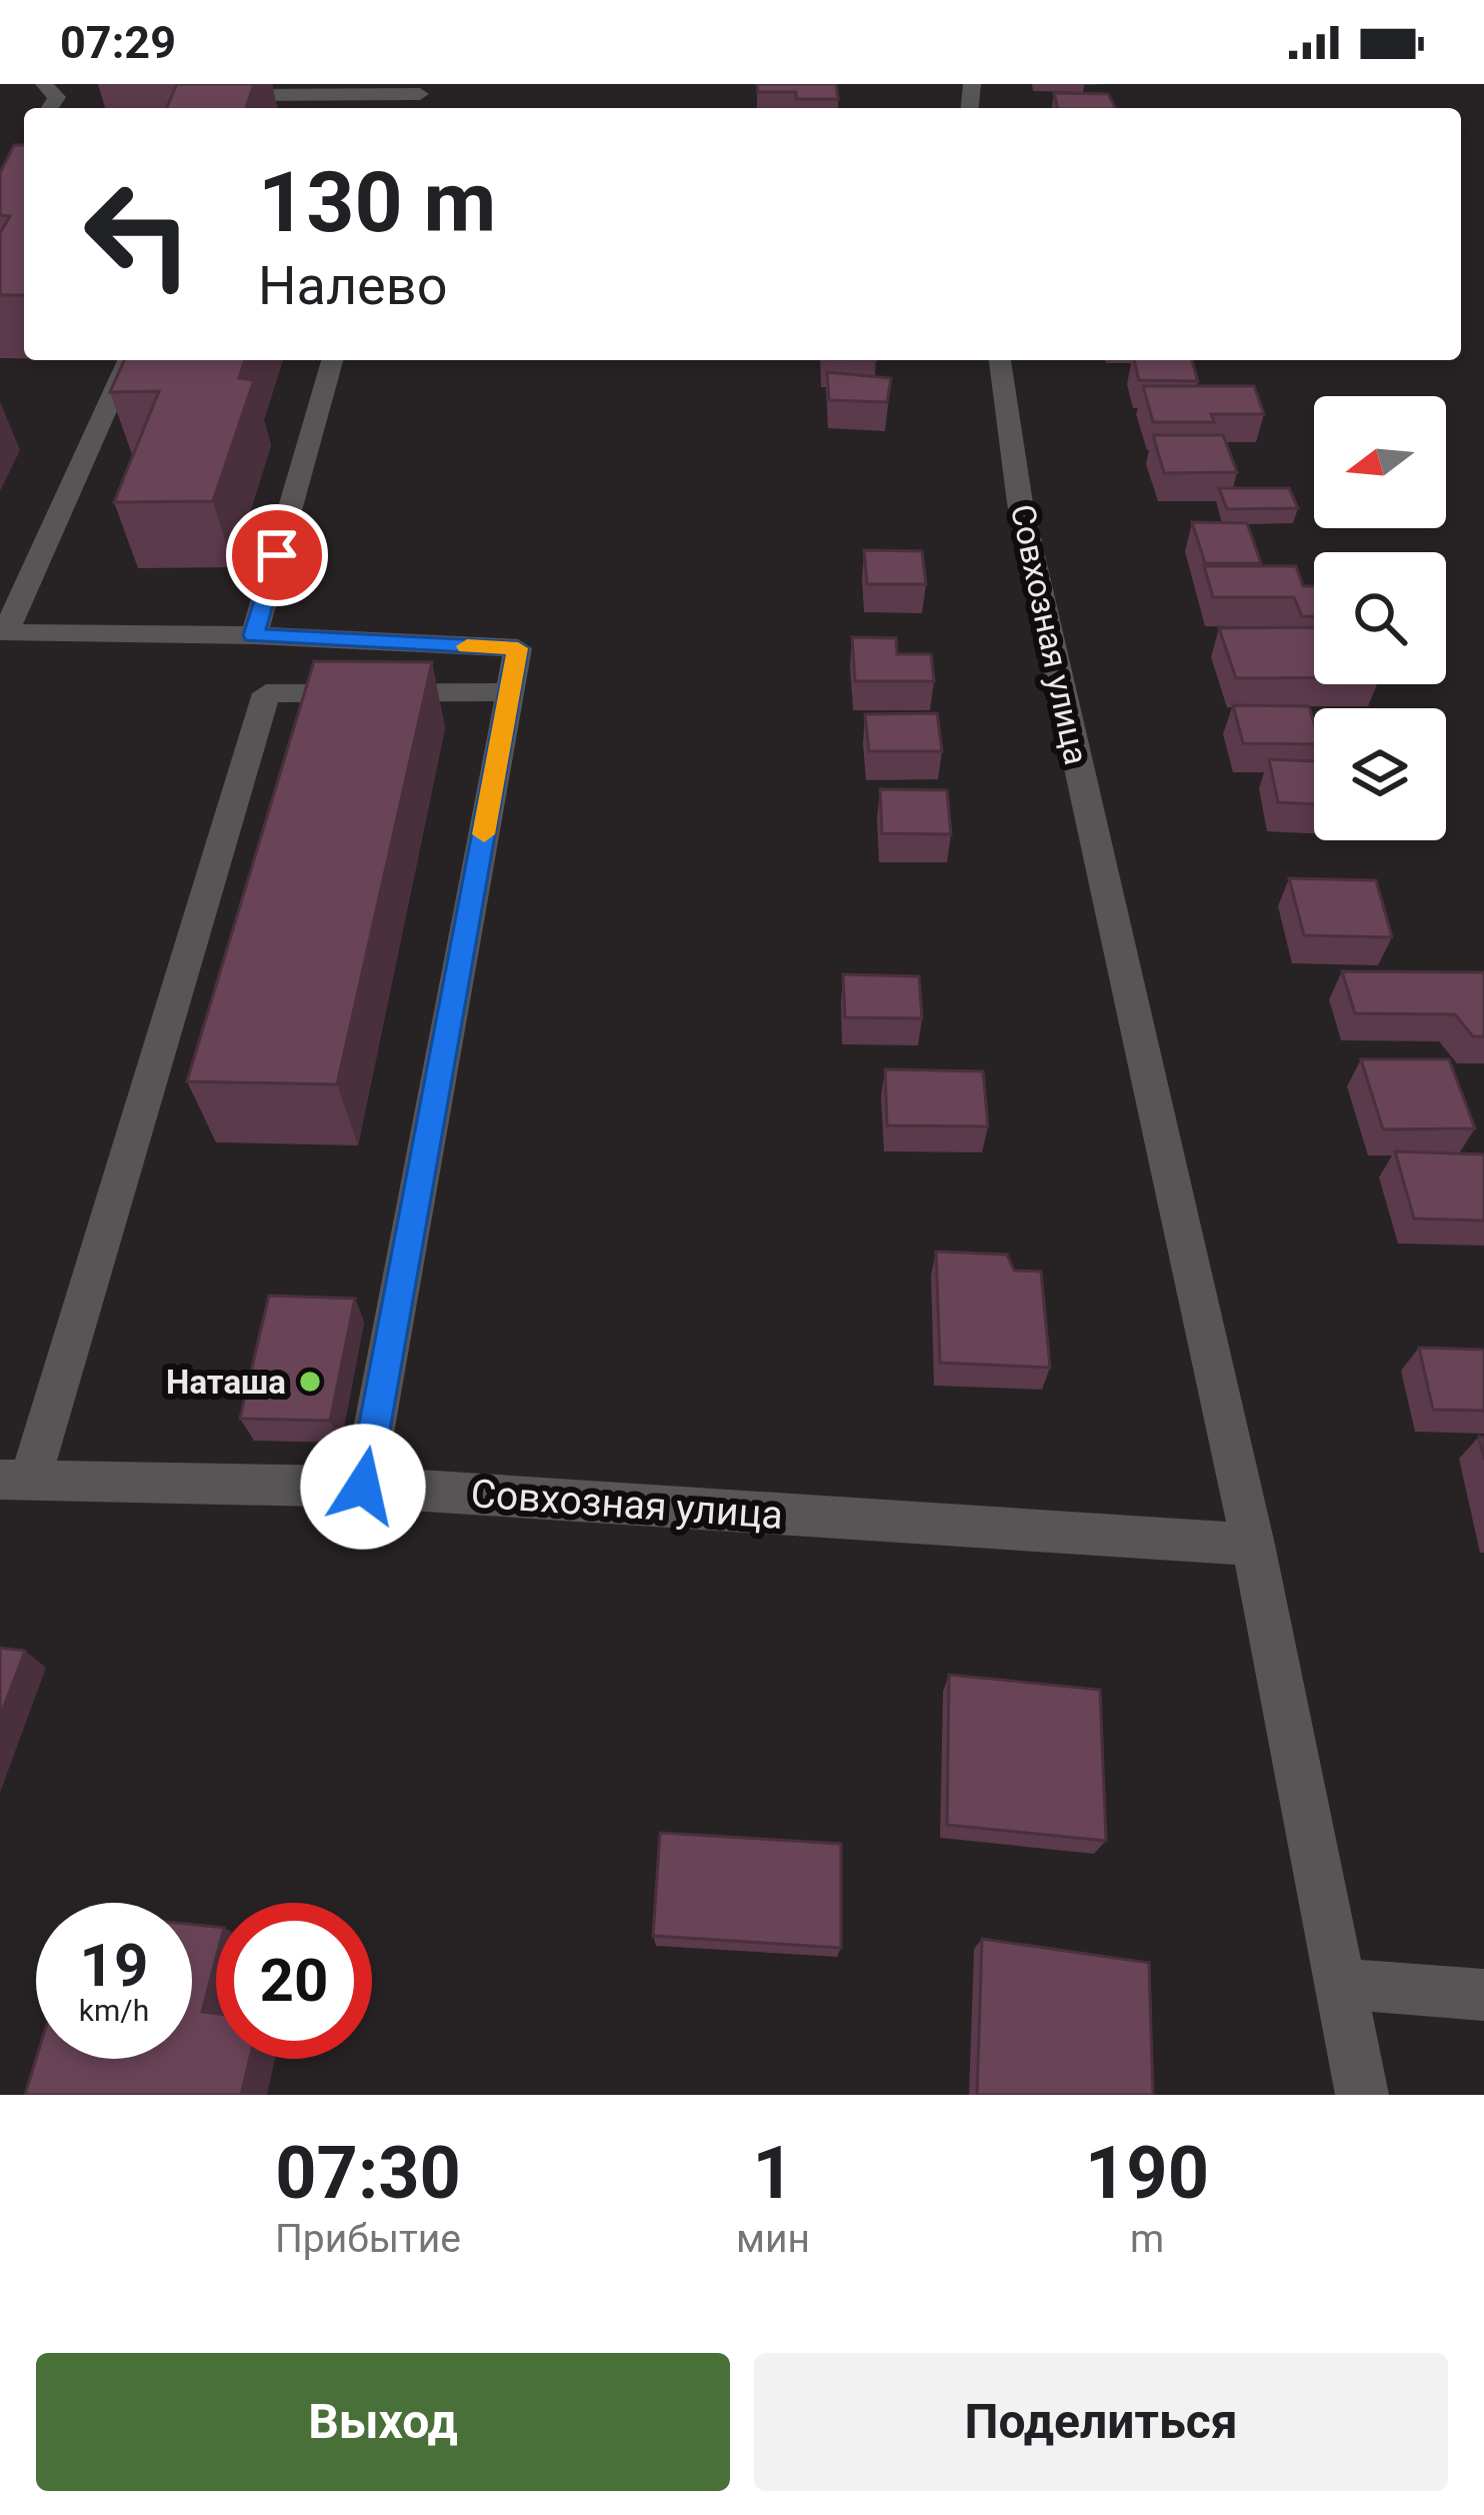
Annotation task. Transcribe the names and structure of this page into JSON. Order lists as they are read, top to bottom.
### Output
{
  "streets": {
    "street": ["Совхозная улица"]
  },
  "places": ["Наташа"],
  "north": "left",
  "page": {
    "status": "07:29",
    "turn": ["130 m", "Налево"],
    "speed": "19 km/h",
    "limit": "20",
    "eta": [
      "07:30",
      "Прибытие",
      "1",
      "мин",
      "190",
      "m"
    ],
    "buttons": ["Выход", "Поделиться"]
  }
}
